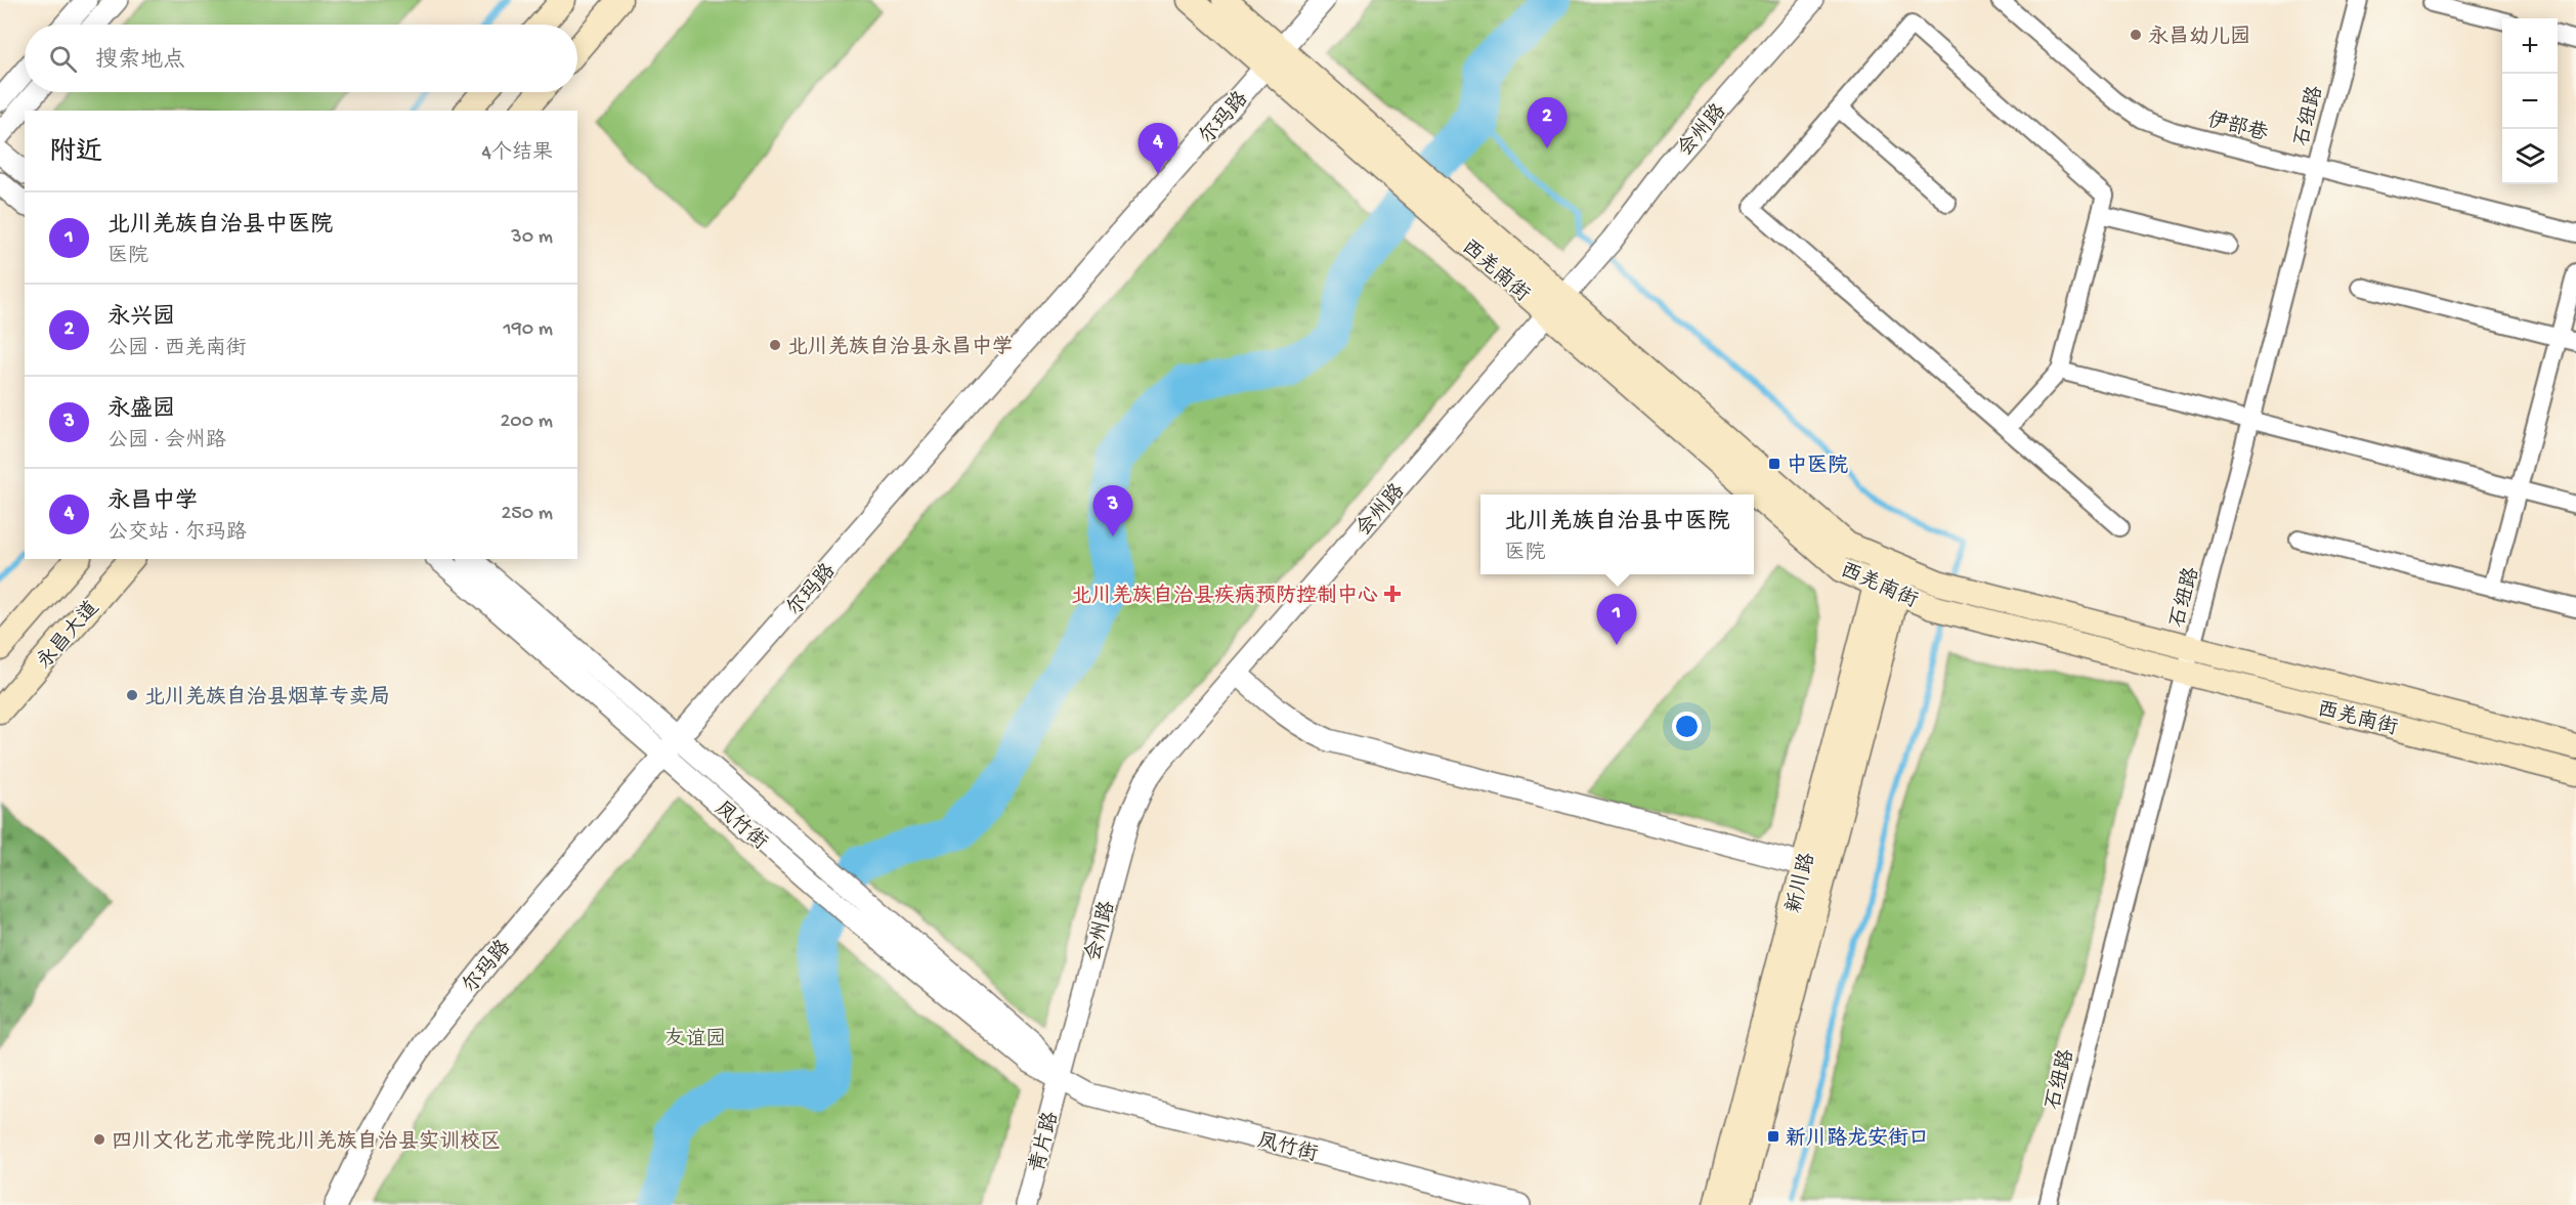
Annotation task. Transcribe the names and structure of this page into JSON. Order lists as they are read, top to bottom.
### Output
{
  "streets": {
    "main road": ["西羌南街", "永昌大道", "新川路"],
    "street": [
      "石纽路",
      "尔玛路",
      "伊部巷",
      "会州路",
      "凤竹街",
      "青片路"
    ]
  },
  "crossings": [
    ["石纽路", "伊部巷"],
    ["石纽路", "西羌南街"],
    ["尔玛路", "西羌南街"],
    ["尔玛路", "凤竹街"],
    ["会州路", "西羌南街"],
    ["会州路", "凤竹街"],
    ["会州路", "青片路"],
    ["西羌南街", "新川路"],
    ["凤竹街", "青片路"]
  ],
  "parks": ["友谊园"],
  "places": {
    "other": [
      "永昌幼儿园",
      "北川羌族自治县永昌中学",
      "北川羌族自治县烟草专卖局",
      "四川文化艺术学院北川羌族自治县实训校区"
    ],
    "transit": ["中医院", "新川路龙安街口"],
    "health": ["北川羌族自治县疾病预防控制中心"]
  },
  "page": {
    "map_buttons": ["+", "−"],
    "search": "搜索地点",
    "pins": [
      "2",
      "4",
      "3",
      "1"
    ],
    "heading": ["附近", "4个结果"],
    "list": [
      {
        "mark": "1",
        "name": "北川羌族自治县中医院",
        "note": "医院",
        "value": "30 m"
      },
      {
        "mark": "2",
        "name": "永兴园",
        "note": "公园 · 西羌南街",
        "value": "190 m"
      },
      {
        "mark": "3",
        "name": "永盛园",
        "note": "公园 · 会州路",
        "value": "200 m"
      },
      {
        "mark": "4",
        "name": "永昌中学",
        "note": "公交站 · 尔玛路",
        "value": "250 m"
      }
    ],
    "popup": ["北川羌族自治县中医院", "医院"]
  }
}
